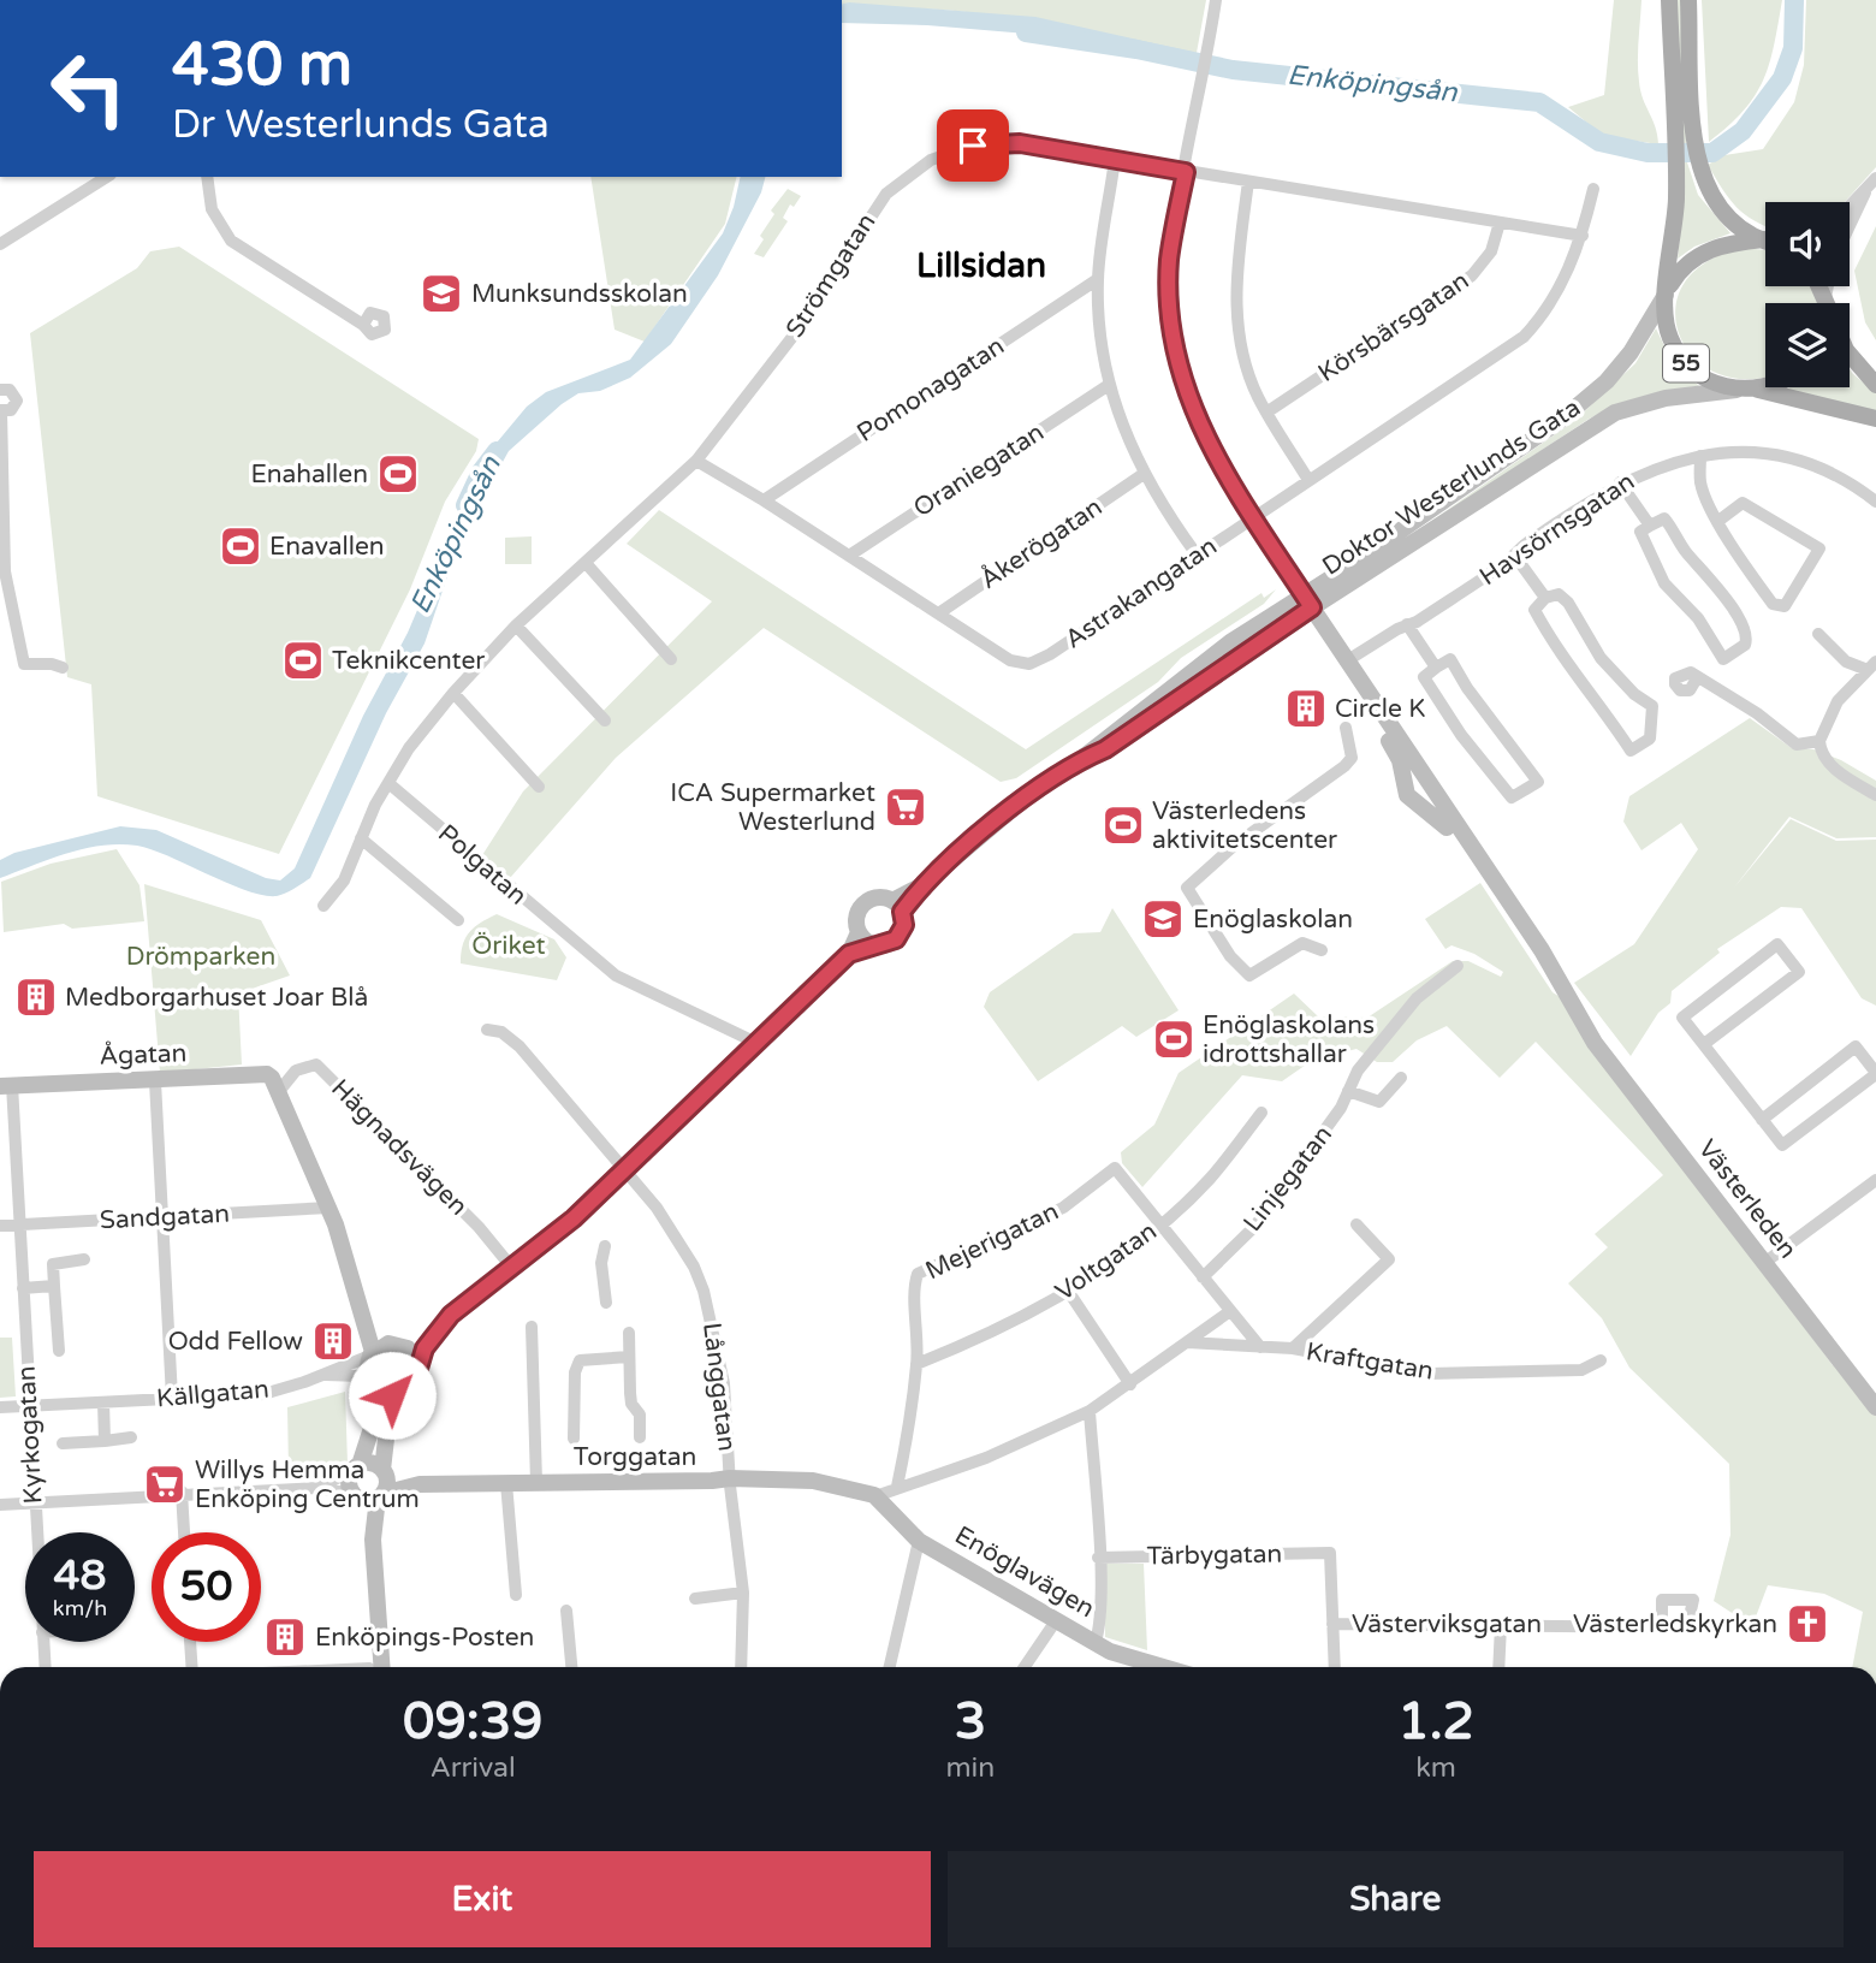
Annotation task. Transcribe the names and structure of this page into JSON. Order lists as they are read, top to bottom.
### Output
{
  "streets": {
    "main road": ["55"],
    "street": [
      "Strömgatan",
      "Körsbärsgatan",
      "Pomonagatan",
      "Oraniegatan",
      "Doktor Westerlunds Gata",
      "Havsörnsgatan",
      "Åkerögatan",
      "Astrakangatan",
      "Polgatan",
      "Ågatan",
      "Hägnadsvägen",
      "Linjegatan",
      "Västerleden",
      "Sandgatan",
      "Mejerigatan",
      "Voltgatan",
      "Kraftgatan",
      "Långgatan",
      "Källgatan",
      "Kyrkogatan",
      "Torggatan",
      "Tärbygatan",
      "Enöglavägen",
      "Västerviksgatan"
    ]
  },
  "crossings": [
    ["Strömgatan", "Körsbärsgatan"],
    ["Strömgatan", "Astrakangatan"],
    ["Strömgatan", "Polgatan"],
    ["Strömgatan", "Västerleden"],
    ["55", "Doktor Westerlunds Gata"],
    ["Pomonagatan", "Astrakangatan"],
    ["Oraniegatan", "Astrakangatan"],
    ["Doktor Westerlunds Gata", "Västerleden"],
    ["Havsörnsgatan", "Västerleden"],
    ["Åkerögatan", "Astrakangatan"],
    ["Astrakangatan", "Västerleden"],
    ["Ågatan", "Hägnadsvägen"],
    ["Ågatan", "Kyrkogatan"],
    ["Sandgatan", "Kyrkogatan"],
    ["Mejerigatan", "Voltgatan"],
    ["Långgatan", "Torggatan"],
    ["Källgatan", "Kyrkogatan"],
    ["Torggatan", "Enöglavägen"],
    ["Tärbygatan", "Västerviksgatan"]
  ],
  "districts": ["Lillsidan"],
  "water": ["Enköpingsån"],
  "parks": ["Öriket", "Drömparken"],
  "places": {
    "school or university": ["Munksundsskolan", "Enöglaskolan"],
    "sports": [
      "Enahallen",
      "Enavallen",
      "Teknikcenter",
      "Västerledens aktivitetscenter",
      "Enöglaskolans idrottshallar"
    ],
    "building": [
      "Circle K",
      "Medborgarhuset Joar Blå",
      "Odd Fellow",
      "Enköpings-Posten"
    ],
    "supermarket": ["ICA Supermarket Westerlund", "Willys Hemma Enköping Centrum"],
    "church": ["Västerledskyrkan"]
  },
  "page": {
    "turn": ["430 m", "Dr Westerlunds Gata"],
    "speed": "48 km/h",
    "limit": "50",
    "eta": [
      "09:39",
      "Arrival",
      "3",
      "min",
      "1.2",
      "km"
    ],
    "buttons": ["Exit", "Share"]
  }
}
